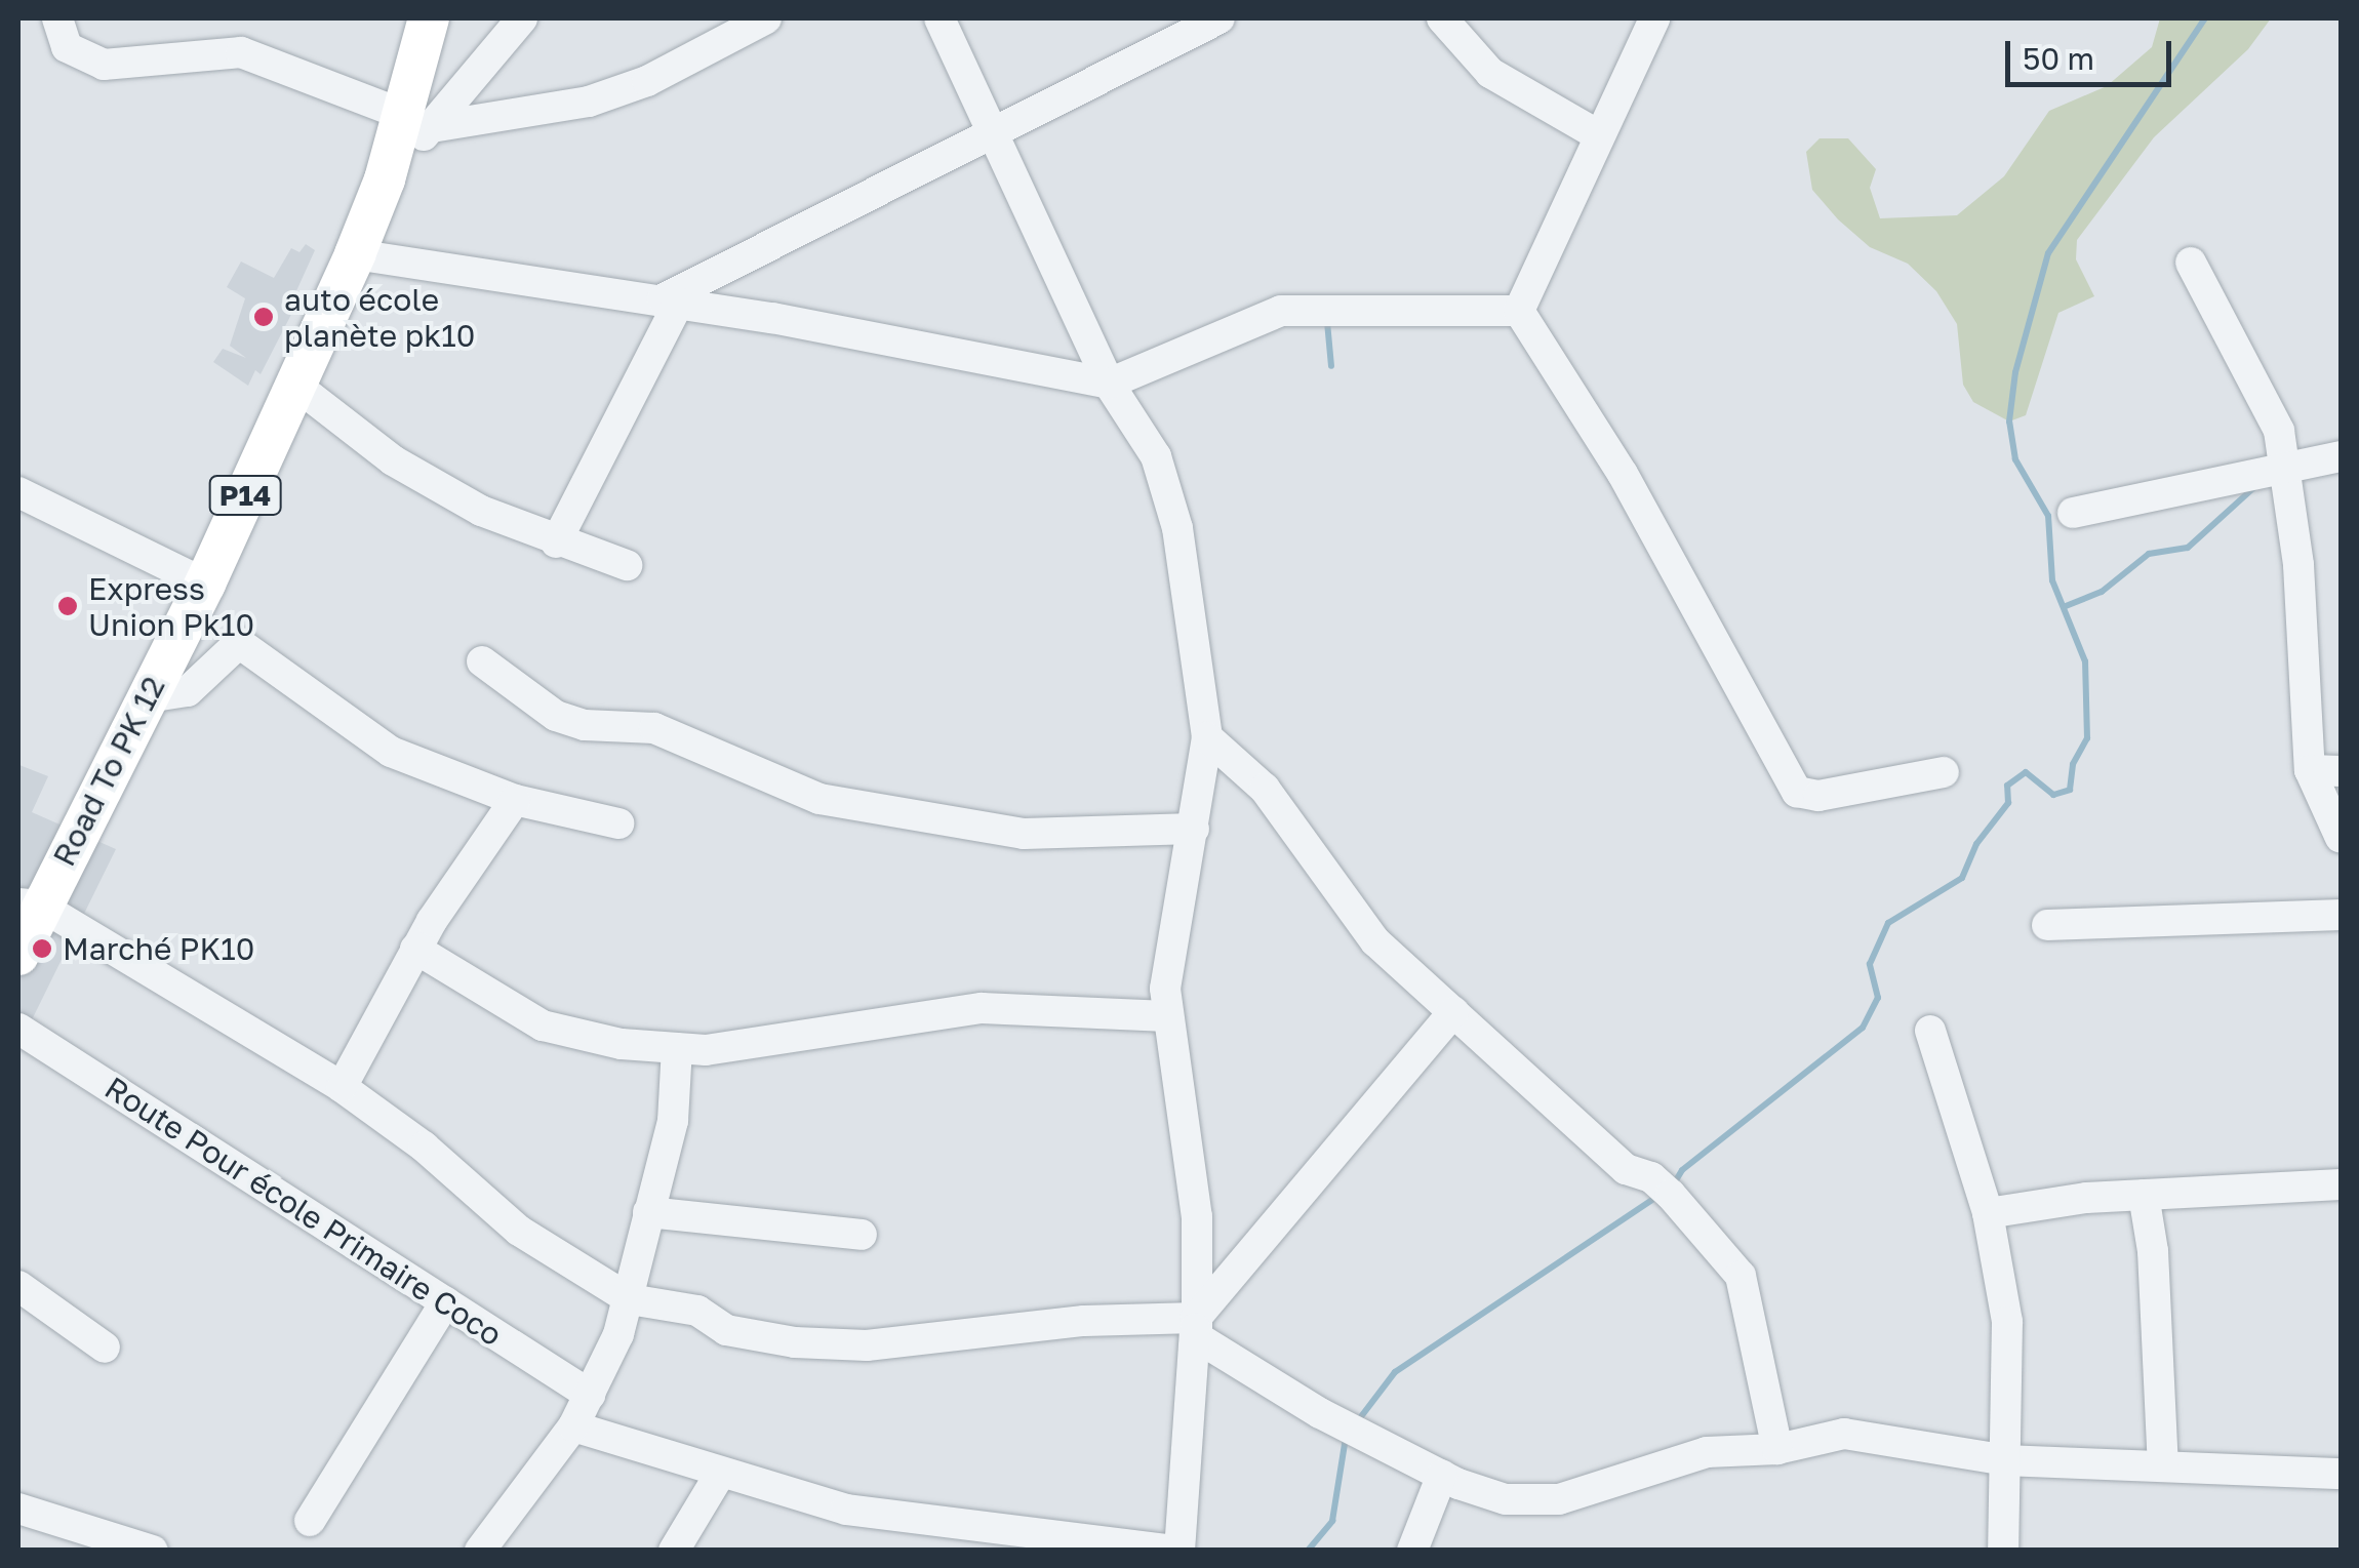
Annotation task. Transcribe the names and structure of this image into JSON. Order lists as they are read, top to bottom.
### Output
{
  "streets": {
    "main road": ["P14", "Road To PK 12"],
    "street": ["Route Pour école Primaire Coco"]
  },
  "places": ["auto école planète pk10", "Express Union Pk10", "Marché PK10"],
  "scale_bar": "50 m"
}
